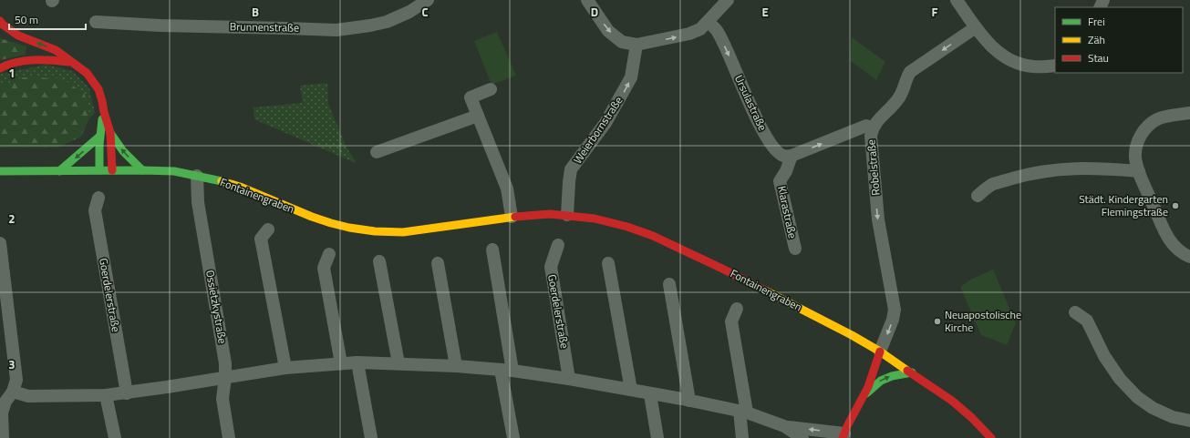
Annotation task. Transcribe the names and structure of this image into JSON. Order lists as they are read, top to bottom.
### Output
{
  "streets": {
    "street": [
      "Brunnenstraße",
      "Ursulastraße",
      "Weierbornstraße",
      "Robelstraße",
      "Fontainengraben",
      "Klarastraße",
      "Goerdelerstraße",
      "Ossietzkystraße"
    ]
  },
  "crossings": [
    ["Ursulastraße", "Klarastraße"],
    ["Weierbornstraße", "Fontainengraben"],
    ["Robelstraße", "Fontainengraben"],
    ["Fontainengraben", "Ossietzkystraße"]
  ],
  "one_way": ["Ursulastraße", "Weierbornstraße", "Robelstraße"],
  "places": ["Städt. Kindergarten Flemingstraße", "Neuapostolische Kirche"],
  "legend": ["Frei", "Zäh", "Stau"],
  "scale_bar": "50 m",
  "grid": {
    "columns": [
      "B",
      "C",
      "D",
      "E",
      "F"
    ],
    "rows": ["1", "2", "3"]
  }
}
